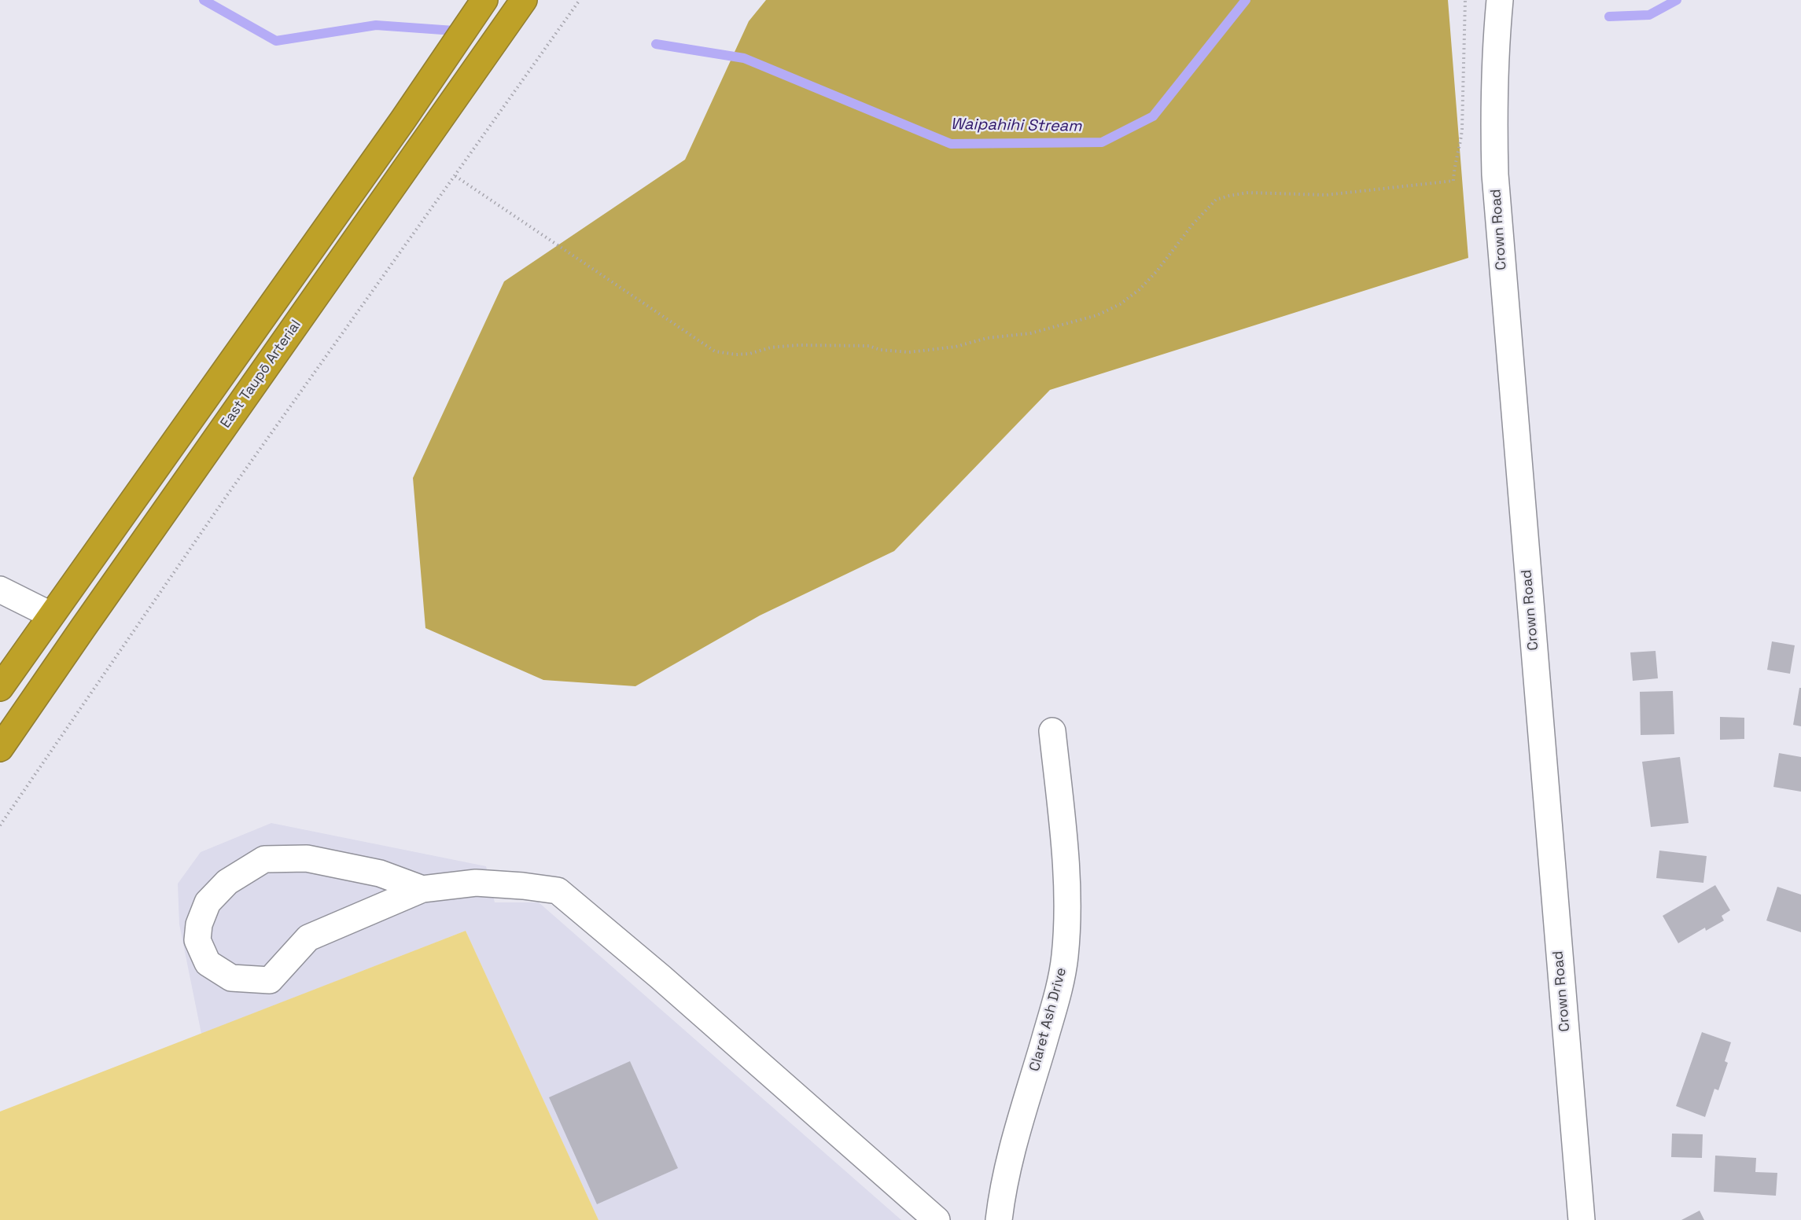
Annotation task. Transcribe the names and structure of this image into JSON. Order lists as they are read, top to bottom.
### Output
{
  "streets": {
    "highway": ["East Taupō Arterial"],
    "street": ["Crown Road", "Claret Ash Drive"]
  },
  "water": ["Waipahihi Stream"]
}
